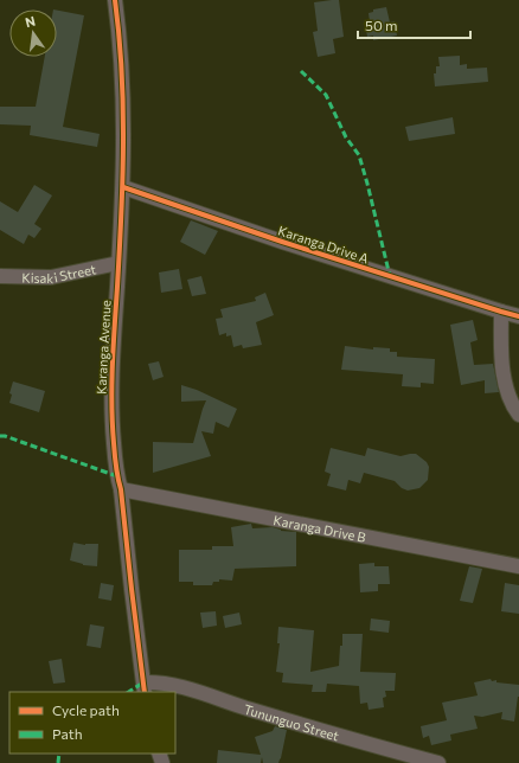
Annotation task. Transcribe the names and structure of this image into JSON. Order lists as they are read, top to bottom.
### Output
{
  "streets": {
    "street": [
      "Karanga Drive A",
      "Kisaki Street",
      "Karanga Avenue",
      "Karanga Drive B",
      "Tununguo Street"
    ]
  },
  "crossings": [
    ["Karanga Drive A", "Karanga Avenue"],
    ["Kisaki Street", "Karanga Avenue"],
    ["Karanga Avenue", "Karanga Drive B"],
    ["Karanga Avenue", "Tununguo Street"]
  ],
  "legend": ["Cycle path", "Path"],
  "scale_bar": "50 m",
  "north": "top"
}
